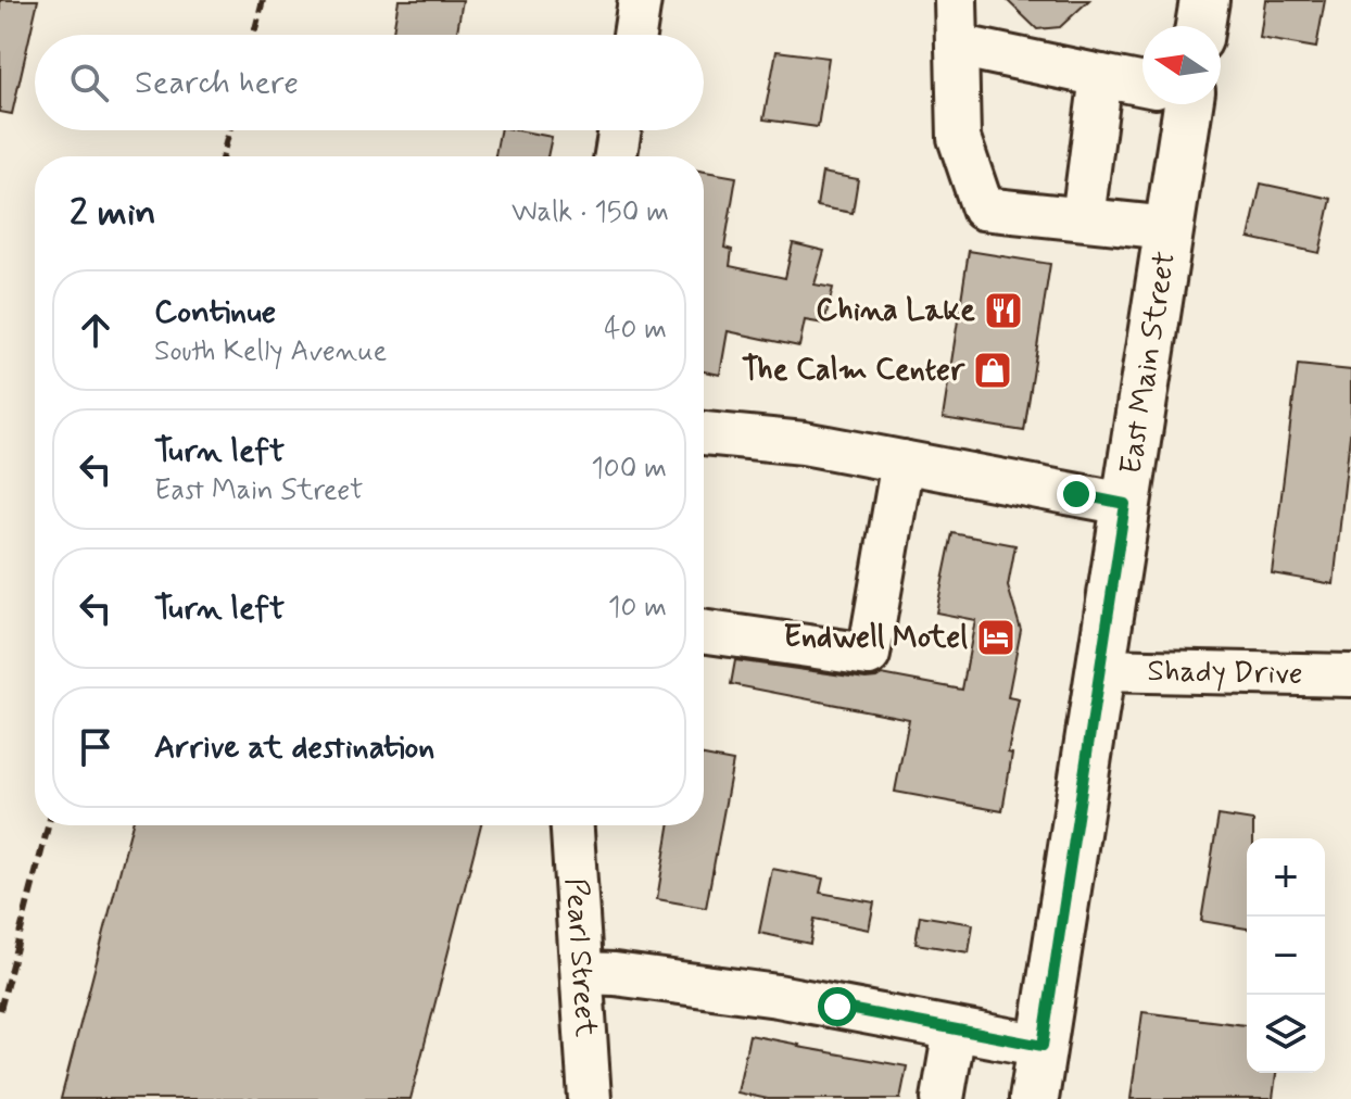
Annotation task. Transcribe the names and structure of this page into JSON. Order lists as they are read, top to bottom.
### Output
{
  "streets": {
    "main road": ["East Main Street"],
    "street": ["Shady Drive", "Pearl Street"]
  },
  "crossings": [
    ["East Main Street", "Shady Drive"]
  ],
  "places": {
    "restaurant": ["China Lake"],
    "shop": ["The Calm Center"],
    "hotel": ["Endwell Motel"]
  },
  "north": "left",
  "page": {
    "search": "Search here",
    "heading": ["2 min", "Walk · 150 m"],
    "list": [
      ["Continue", "South Kelly Avenue", "40 m"],
      ["Turn left", "East Main Street", "100 m"],
      ["Turn left", "10 m"],
      "Arrive at destination"
    ],
    "map_buttons": ["+", "−"]
  }
}
